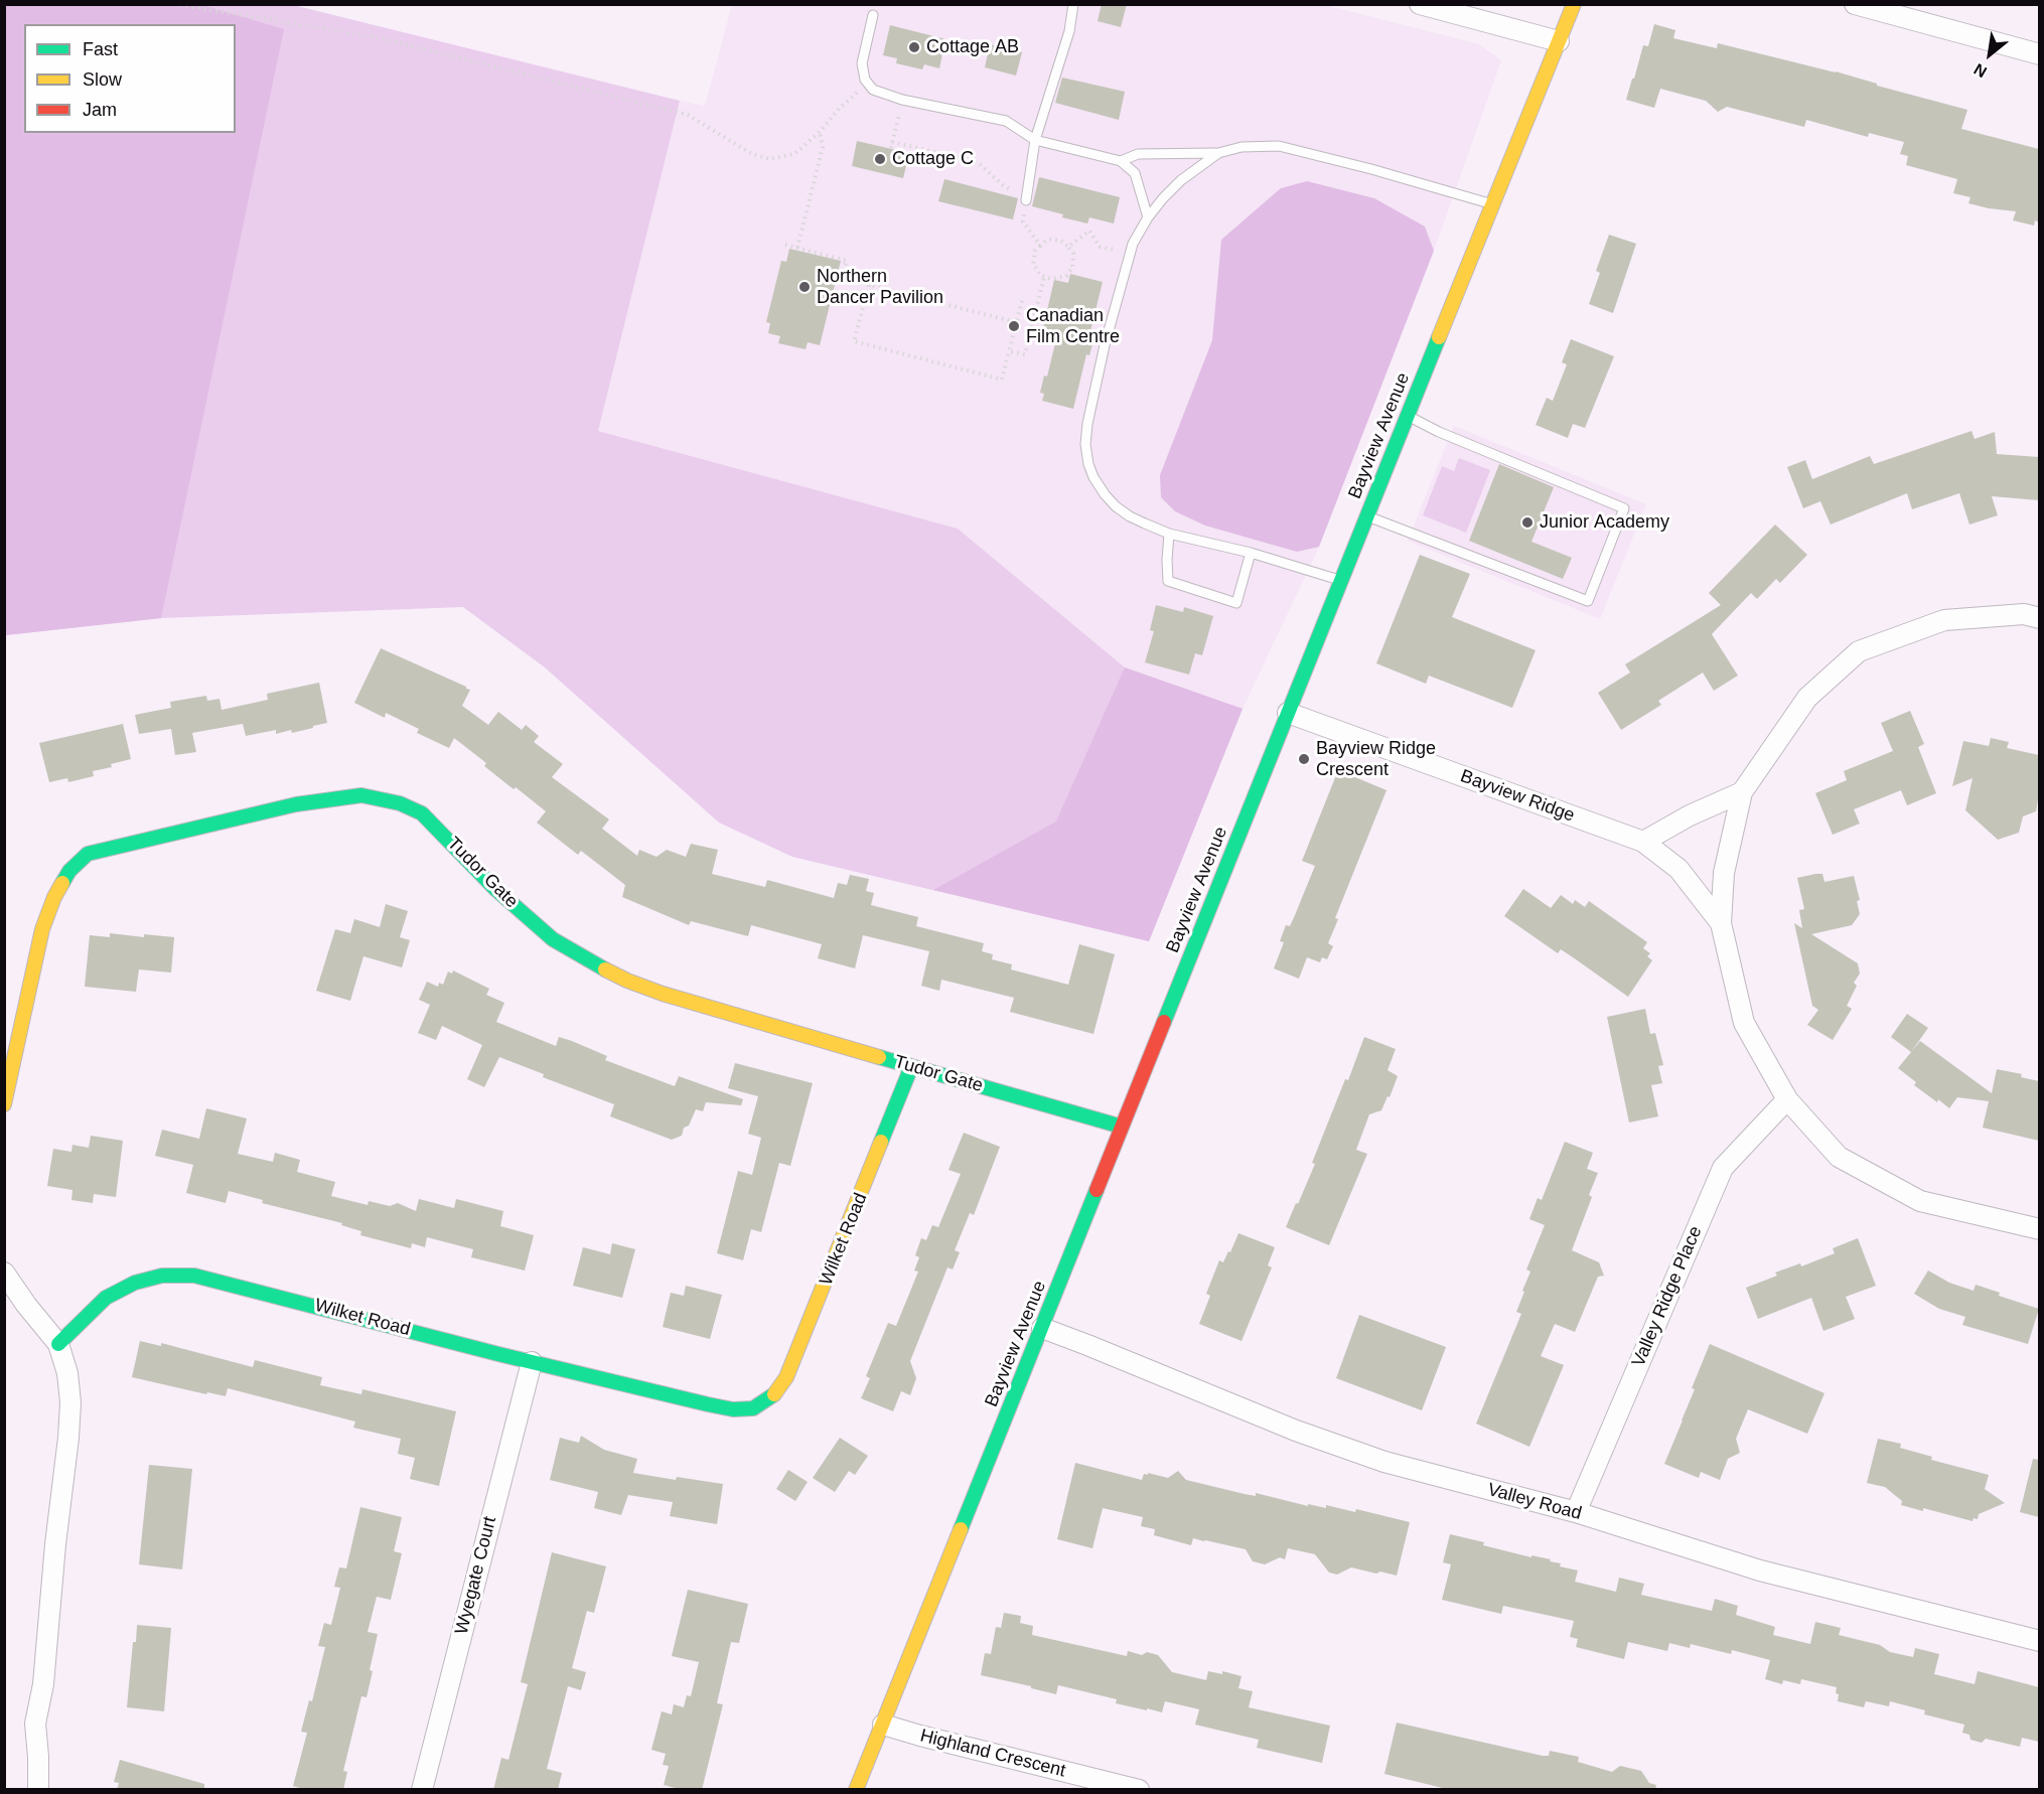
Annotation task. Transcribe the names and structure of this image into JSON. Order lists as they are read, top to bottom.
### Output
{
  "streets": {
    "street": [
      "Bayview Avenue",
      "Bayview Ridge",
      "Tudor Gate",
      "Wilket Road",
      "Valley Ridge Place",
      "Valley Road",
      "Wyegate Court",
      "Highland Crescent"
    ]
  },
  "crossings": [
    ["Bayview Avenue", "Bayview Ridge"],
    ["Bayview Avenue", "Tudor Gate"],
    ["Bayview Avenue", "Valley Road"],
    ["Bayview Avenue", "Highland Crescent"],
    ["Tudor Gate", "Wilket Road"],
    ["Wilket Road", "Wyegate Court"],
    ["Valley Ridge Place", "Valley Road"]
  ],
  "places": [
    "Cottage AB",
    "Cottage C",
    "Northern Dancer Pavilion",
    "Canadian Film Centre",
    "Junior Academy",
    "Bayview Ridge Crescent"
  ],
  "legend": ["Fast", "Slow", "Jam"],
  "north": "bottom left"
}
